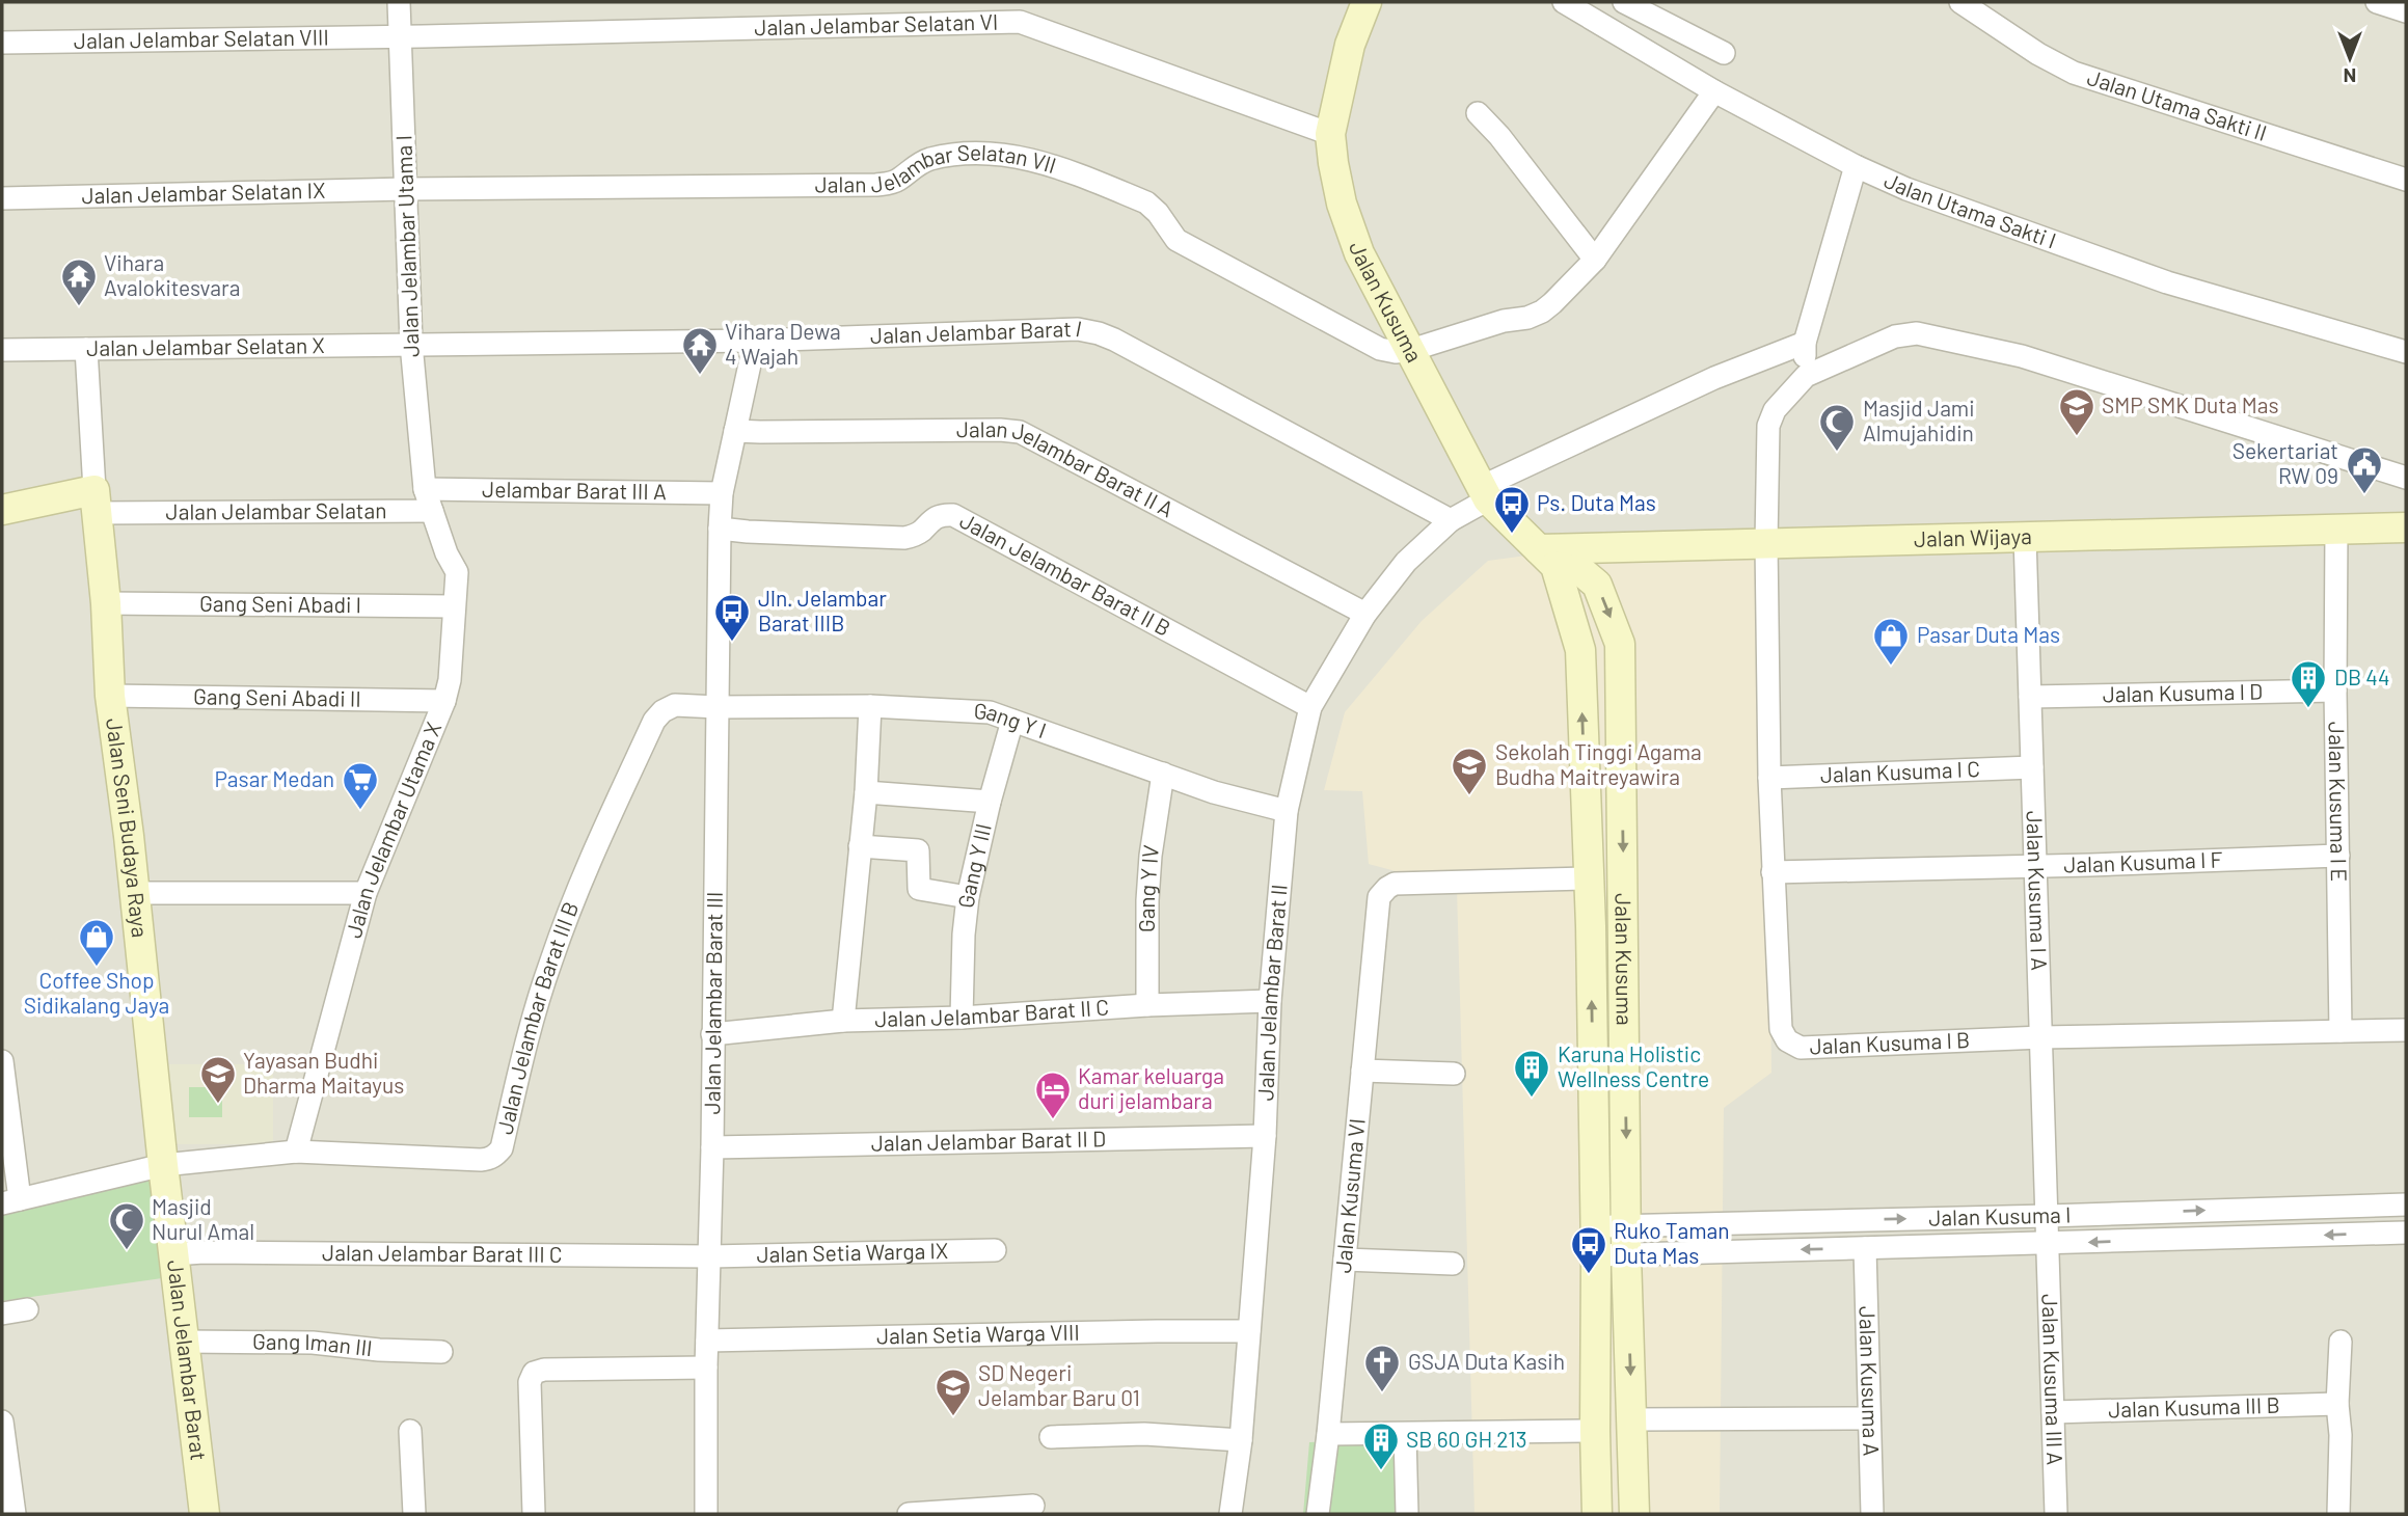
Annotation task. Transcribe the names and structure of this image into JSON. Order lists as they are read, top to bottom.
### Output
{
  "streets": {
    "street": [
      "Jalan Jelambar Selatan VI",
      "Jalan Jelambar Selatan VIII",
      "Jalan Utama Sakti II",
      "Jalan Jelambar Selatan VII",
      "Jalan Jelambar Selatan IX",
      "Jalan Utama Sakti I",
      "Jalan Jelambar Utama I",
      "Jalan Kusuma",
      "Jalan Jelambar Barat I",
      "Jalan Jelambar Selatan X",
      "Jalan Jelambar Barat II A",
      "Jelambar Barat III A",
      "Jalan Jelambar Selatan",
      "Jalan Wijaya",
      "Jalan Jelambar Barat II B",
      "Gang Seni Abadi I",
      "Jalan Kusuma I D",
      "Gang Seni Abadi II",
      "Gang Y I",
      "Jalan Kusuma I C",
      "Jalan Kusuma I E",
      "Jalan Seni Budaya Raya",
      "Jalan Jelambar Utama X",
      "Jalan Kusuma I F",
      "Gang Y III",
      "Gang Y IV",
      "Jalan Kusuma I A",
      "Jalan Jelambar Barat II",
      "Jalan Jelambar Barat III",
      "Jalan Jelambar Barat II C",
      "Jalan Jelambar Barat III B",
      "Jalan Kusuma I B",
      "Jalan Jelambar Barat II D",
      "Jalan Kusuma VI",
      "Jalan Kusuma I",
      "Jalan Setia Warga IX",
      "Jalan Jelambar Barat III C",
      "Jalan Setia Warga VIII",
      "Gang Iman III",
      "Jalan Jelambar Barat",
      "Jalan Kusuma III A",
      "Jalan Kusuma A",
      "Jalan Kusuma III B"
    ]
  },
  "crossings": [
    ["Jalan Jelambar Selatan VI", "Jalan Jelambar Selatan VIII"],
    ["Jalan Jelambar Selatan VI", "Jalan Jelambar Utama I"],
    ["Jalan Jelambar Selatan VI", "Jalan Kusuma"],
    ["Jalan Jelambar Selatan VIII", "Jalan Jelambar Utama I"],
    ["Jalan Jelambar Selatan VII", "Jalan Jelambar Selatan IX"],
    ["Jalan Jelambar Selatan VII", "Jalan Jelambar Utama I"],
    ["Jalan Jelambar Selatan VII", "Jalan Kusuma"],
    ["Jalan Jelambar Selatan IX", "Jalan Jelambar Utama I"],
    ["Jalan Jelambar Utama I", "Jalan Jelambar Barat I"],
    ["Jalan Jelambar Utama I", "Jalan Jelambar Selatan X"],
    ["Jalan Jelambar Utama I", "Jelambar Barat III A"],
    ["Jalan Kusuma", "Jalan Wijaya"],
    ["Jalan Kusuma", "Jalan Kusuma VI"],
    ["Jalan Kusuma", "Jalan Kusuma I"],
    ["Jalan Jelambar Barat I", "Jalan Jelambar Selatan X"],
    ["Jalan Jelambar Barat I", "Jalan Jelambar Barat II"],
    ["Jalan Jelambar Barat I", "Jalan Jelambar Barat III"],
    ["Jalan Jelambar Barat II A", "Jalan Jelambar Barat II"],
    ["Jalan Jelambar Barat II A", "Jalan Jelambar Barat III"],
    ["Jelambar Barat III A", "Jalan Jelambar Barat III"],
    ["Jalan Jelambar Selatan", "Jalan Seni Budaya Raya"],
    ["Jalan Jelambar Selatan", "Jalan Jelambar Utama X"],
    ["Jalan Wijaya", "Jalan Kusuma I E"],
    ["Jalan Wijaya", "Jalan Kusuma I A"],
    ["Jalan Wijaya", "Jalan Kusuma I B"],
    ["Jalan Jelambar Barat II B", "Jalan Jelambar Barat II"],
    ["Jalan Jelambar Barat II B", "Jalan Jelambar Barat III"],
    ["Gang Seni Abadi I", "Jalan Seni Budaya Raya"],
    ["Gang Seni Abadi I", "Jalan Jelambar Utama X"],
    ["Jalan Kusuma I D", "Jalan Kusuma I E"],
    ["Jalan Kusuma I D", "Jalan Kusuma I A"],
    ["Gang Seni Abadi II", "Jalan Seni Budaya Raya"],
    ["Gang Seni Abadi II", "Jalan Jelambar Utama X"],
    ["Gang Y I", "Gang Y III"],
    ["Gang Y I", "Gang Y IV"],
    ["Gang Y I", "Jalan Jelambar Barat II"],
    ["Gang Y I", "Jalan Jelambar Barat III"],
    ["Gang Y I", "Jalan Jelambar Barat III B"],
    ["Jalan Kusuma I C", "Jalan Kusuma I A"],
    ["Jalan Kusuma I C", "Jalan Kusuma I B"],
    ["Jalan Kusuma I E", "Jalan Kusuma I F"],
    ["Jalan Kusuma I E", "Jalan Kusuma I B"],
    ["Jalan Seni Budaya Raya", "Jalan Jelambar Barat III B"],
    ["Jalan Seni Budaya Raya", "Jalan Jelambar Barat"],
    ["Jalan Jelambar Utama X", "Jalan Jelambar Barat III B"],
    ["Jalan Kusuma I F", "Jalan Kusuma I A"],
    ["Jalan Kusuma I F", "Jalan Kusuma I B"],
    ["Gang Y III", "Jalan Jelambar Barat II C"],
    ["Gang Y IV", "Jalan Jelambar Barat II C"],
    ["Jalan Kusuma I A", "Jalan Kusuma I B"],
    ["Jalan Kusuma I A", "Jalan Kusuma I"],
    ["Jalan Kusuma I A", "Jalan Kusuma III A"],
    ["Jalan Jelambar Barat II", "Jalan Jelambar Barat II C"],
    ["Jalan Jelambar Barat II", "Jalan Jelambar Barat II D"],
    ["Jalan Jelambar Barat II", "Jalan Setia Warga VIII"],
    ["Jalan Jelambar Barat III", "Jalan Jelambar Barat II C"],
    ["Jalan Jelambar Barat III", "Jalan Jelambar Barat III B"],
    ["Jalan Jelambar Barat III", "Jalan Jelambar Barat II D"],
    ["Jalan Jelambar Barat III", "Jalan Setia Warga IX"],
    ["Jalan Jelambar Barat III", "Jalan Jelambar Barat III C"],
    ["Jalan Jelambar Barat III", "Jalan Setia Warga VIII"],
    ["Jalan Jelambar Barat III B", "Jalan Jelambar Barat"],
    ["Jalan Kusuma I", "Jalan Kusuma III A"],
    ["Jalan Kusuma I", "Jalan Kusuma A"],
    ["Jalan Setia Warga IX", "Jalan Jelambar Barat III C"],
    ["Jalan Jelambar Barat III C", "Jalan Jelambar Barat"],
    ["Gang Iman III", "Jalan Jelambar Barat"],
    ["Jalan Kusuma III A", "Jalan Kusuma III B"]
  ],
  "places": {
    "temple": ["Vihara Avalokitesvara", "Vihara Dewa 4 Wajah"],
    "school or university": [
      "SMP SMK Duta Mas",
      "Sekolah Tinggi Agama Budha Maitreyawira",
      "Yayasan Budhi Dharma Maitayus",
      "SD Negeri Jelambar Baru 01"
    ],
    "mosque": ["Masjid Jami Almujahidin", "Masjid Nurul Amal"],
    "public building": ["Sekertariat RW 09"],
    "bus stop": ["Ps. Duta Mas", "Jln. Jelambar Barat IIIB", "Ruko Taman Duta Mas"],
    "shop": ["Pasar Duta Mas", "Coffee Shop Sidikalang Jaya"],
    "building": ["DB 44", "Karuna Holistic Wellness Centre", "SB 60 GH 213"],
    "supermarket": ["Pasar Medan"],
    "hotel": ["Kamar keluarga duri jelambara"],
    "church": ["GSJA Duta Kasih"]
  },
  "north": "bottom"
}
